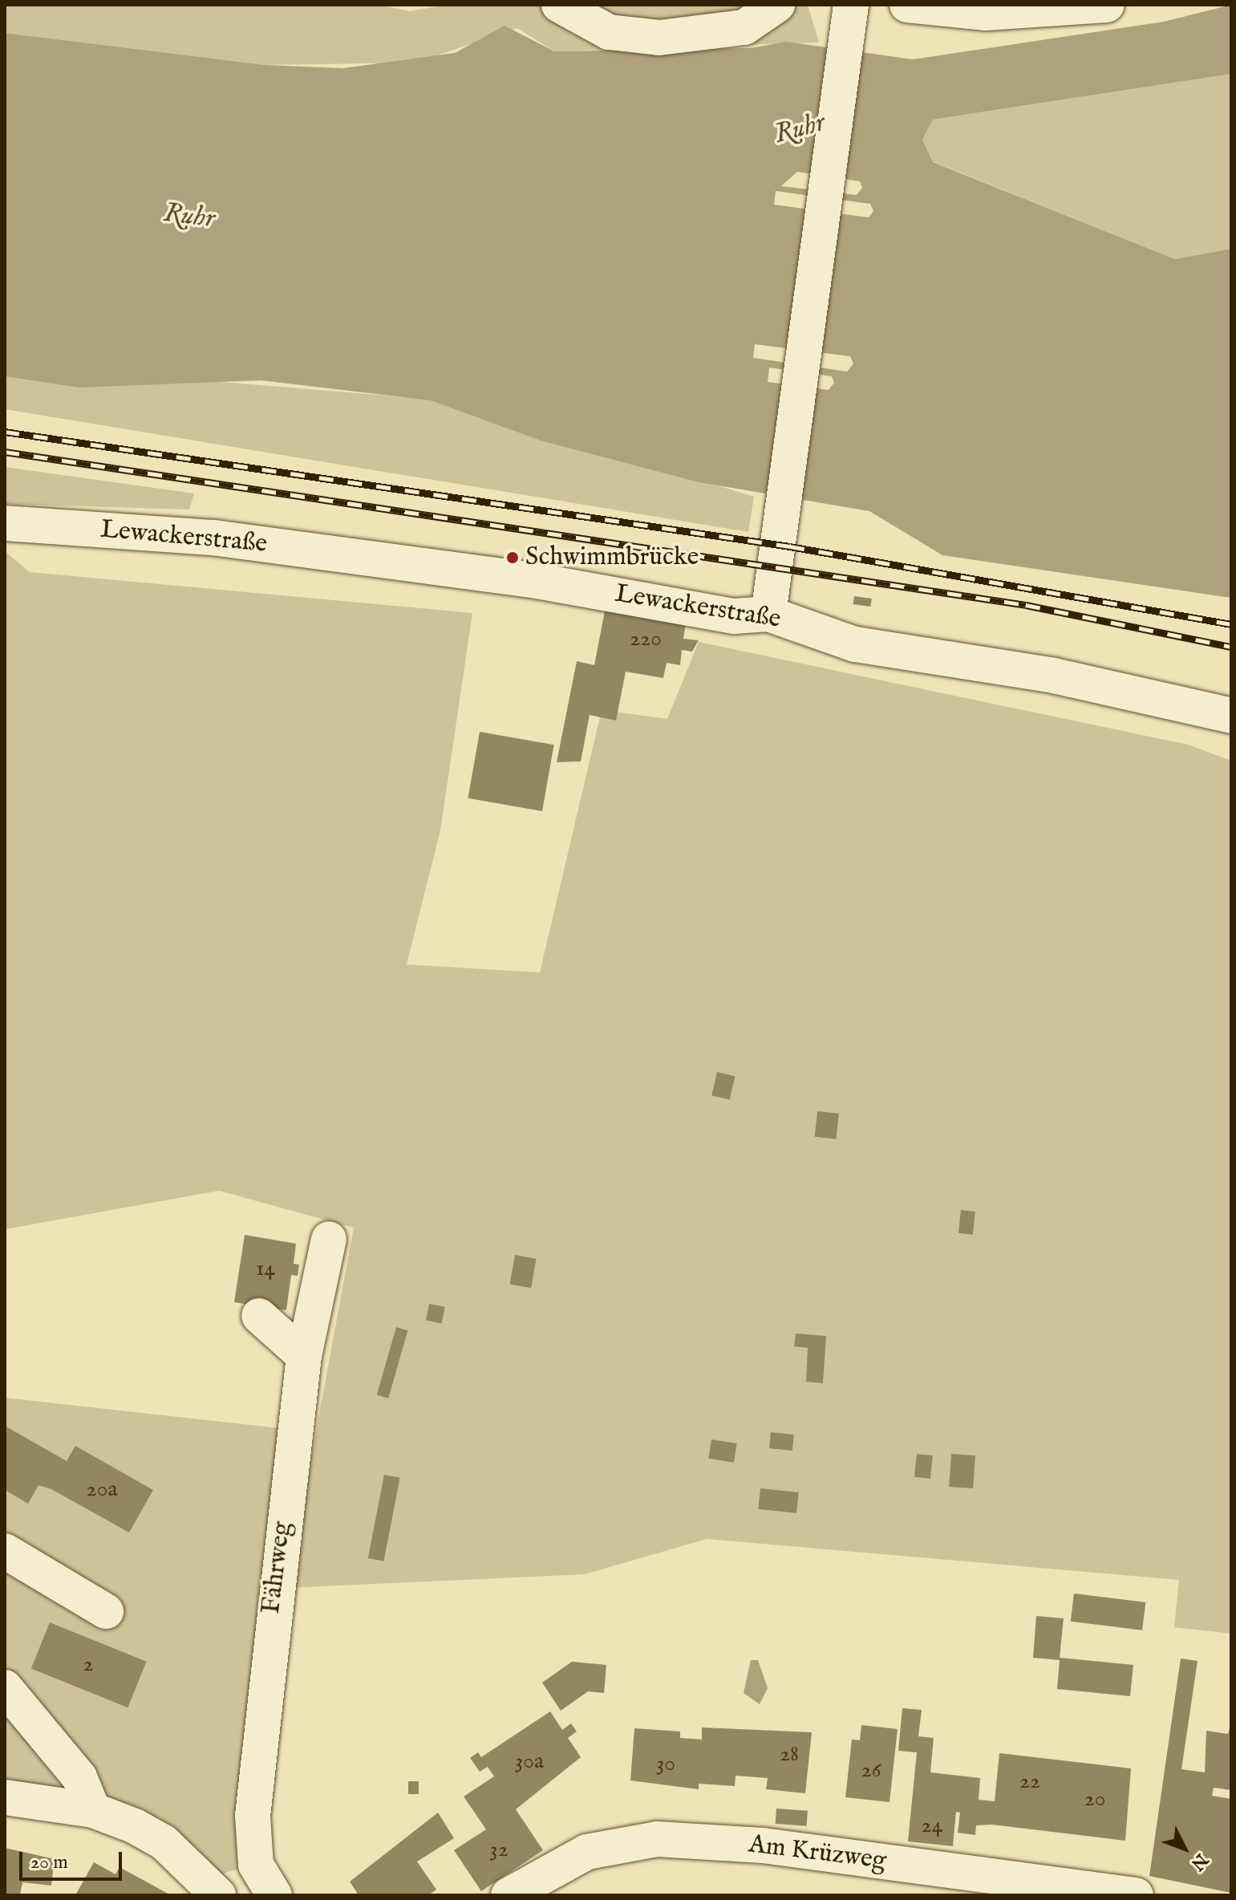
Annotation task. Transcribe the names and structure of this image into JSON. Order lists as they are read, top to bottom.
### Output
{
  "streets": {
    "street": ["Lewackerstraße", "Fährweg", "Am Krüzweg"]
  },
  "water": ["Ruhr"],
  "places": ["Schwimmbrücke"],
  "house_numbers": [
    "220",
    "14",
    "20a",
    "2",
    "28",
    "30a",
    "30",
    "26",
    "22",
    "20",
    "24",
    "32"
  ],
  "scale_bar": "20 m",
  "north": "bottom right"
}
